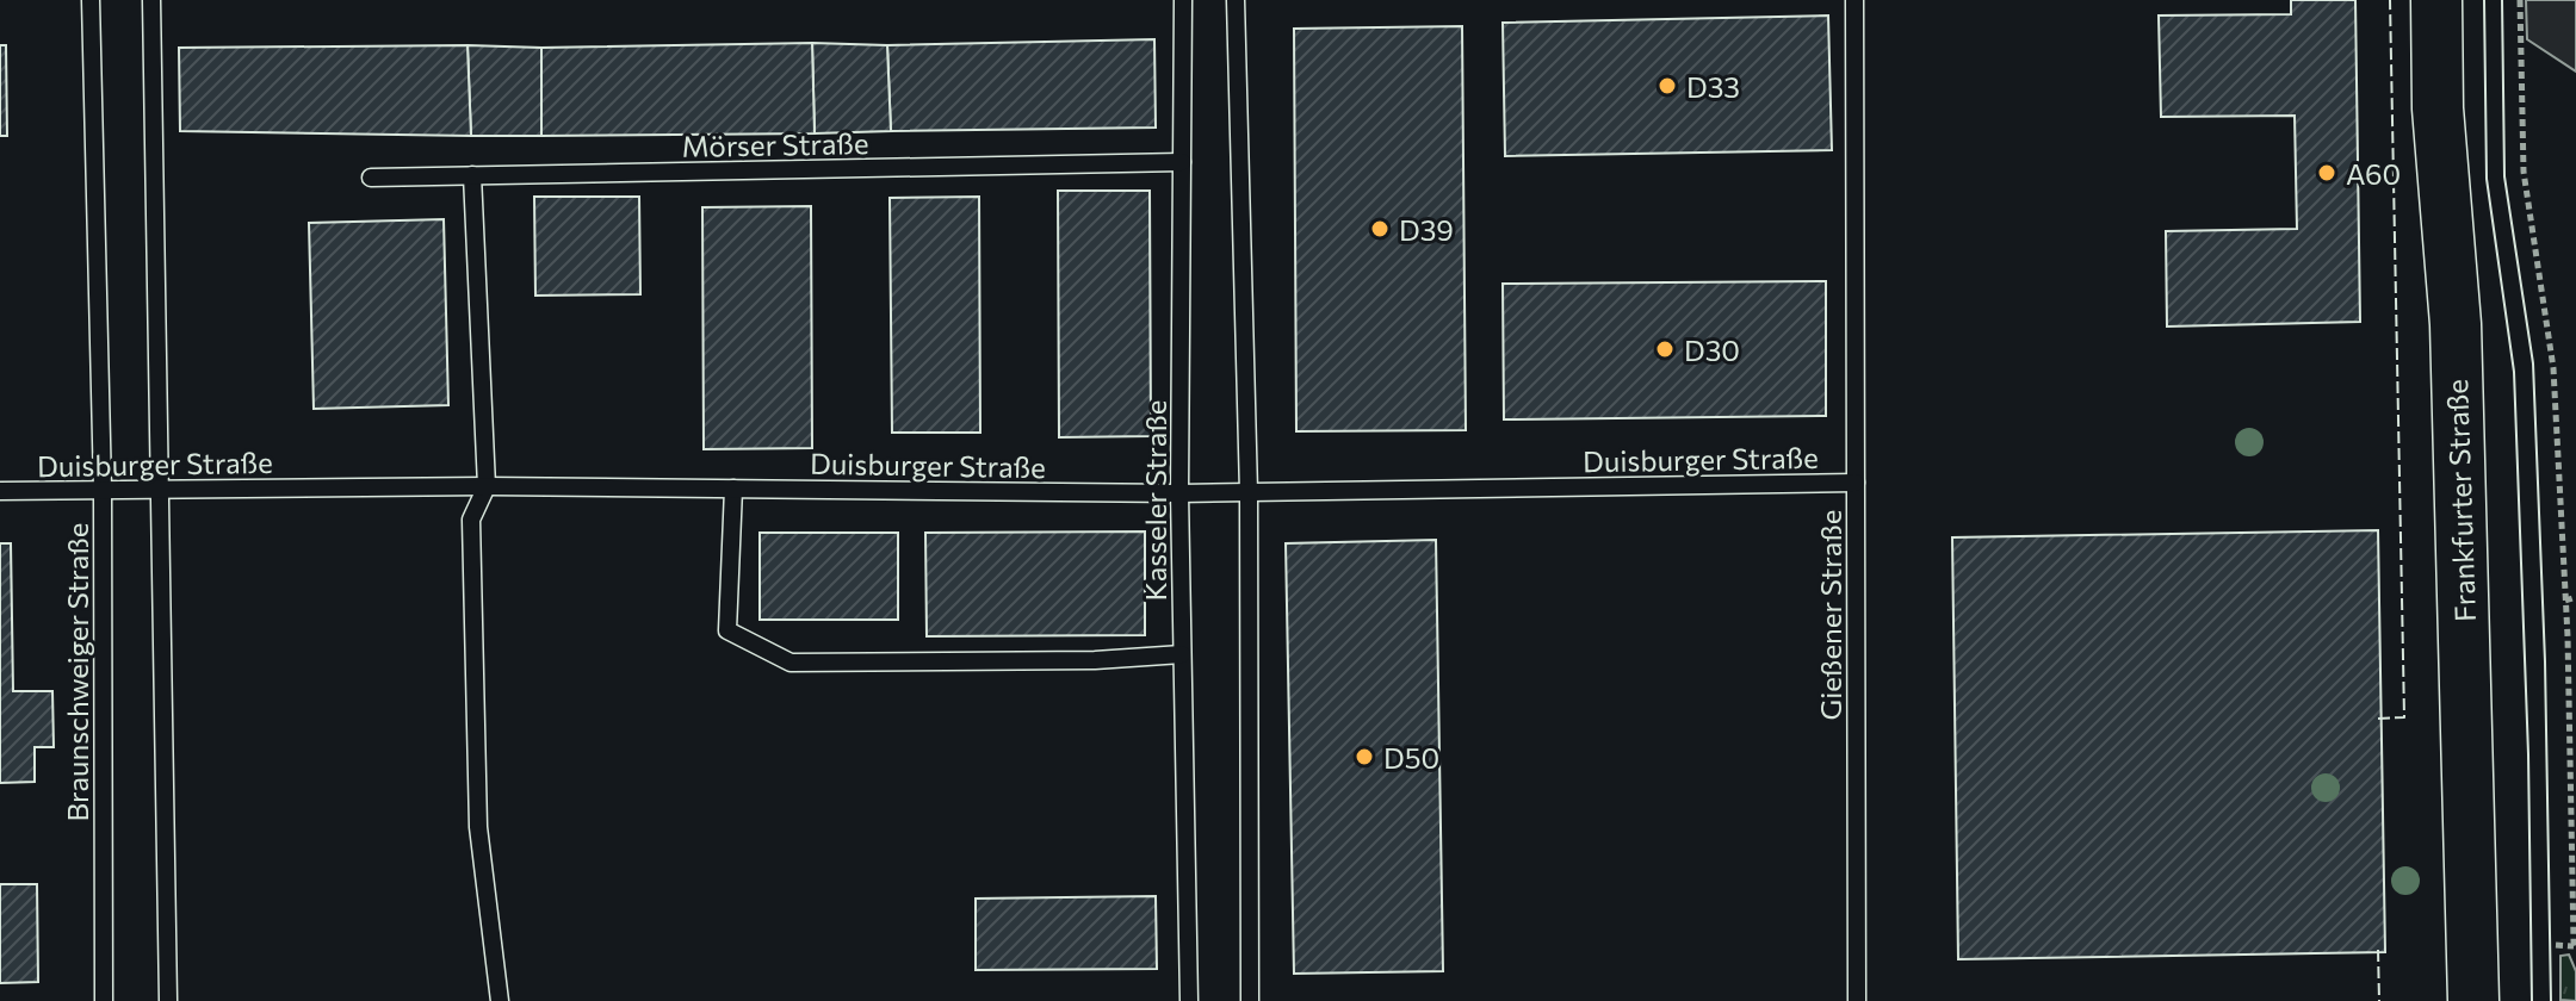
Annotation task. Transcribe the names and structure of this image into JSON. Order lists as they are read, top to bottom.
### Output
{
  "streets": {
    "main road": ["Frankfurter Straße"],
    "lane": [
      "Mörser Straße",
      "Duisburger Straße",
      "Kasseler Straße",
      "Gießener Straße",
      "Braunschweiger Straße"
    ]
  },
  "crossings": [
    ["Mörser Straße", "Kasseler Straße"],
    ["Duisburger Straße", "Kasseler Straße"],
    ["Duisburger Straße", "Gießener Straße"],
    ["Duisburger Straße", "Braunschweiger Straße"]
  ],
  "places": [
    "D33",
    "A60",
    "D39",
    "D30",
    "D50"
  ]
}
